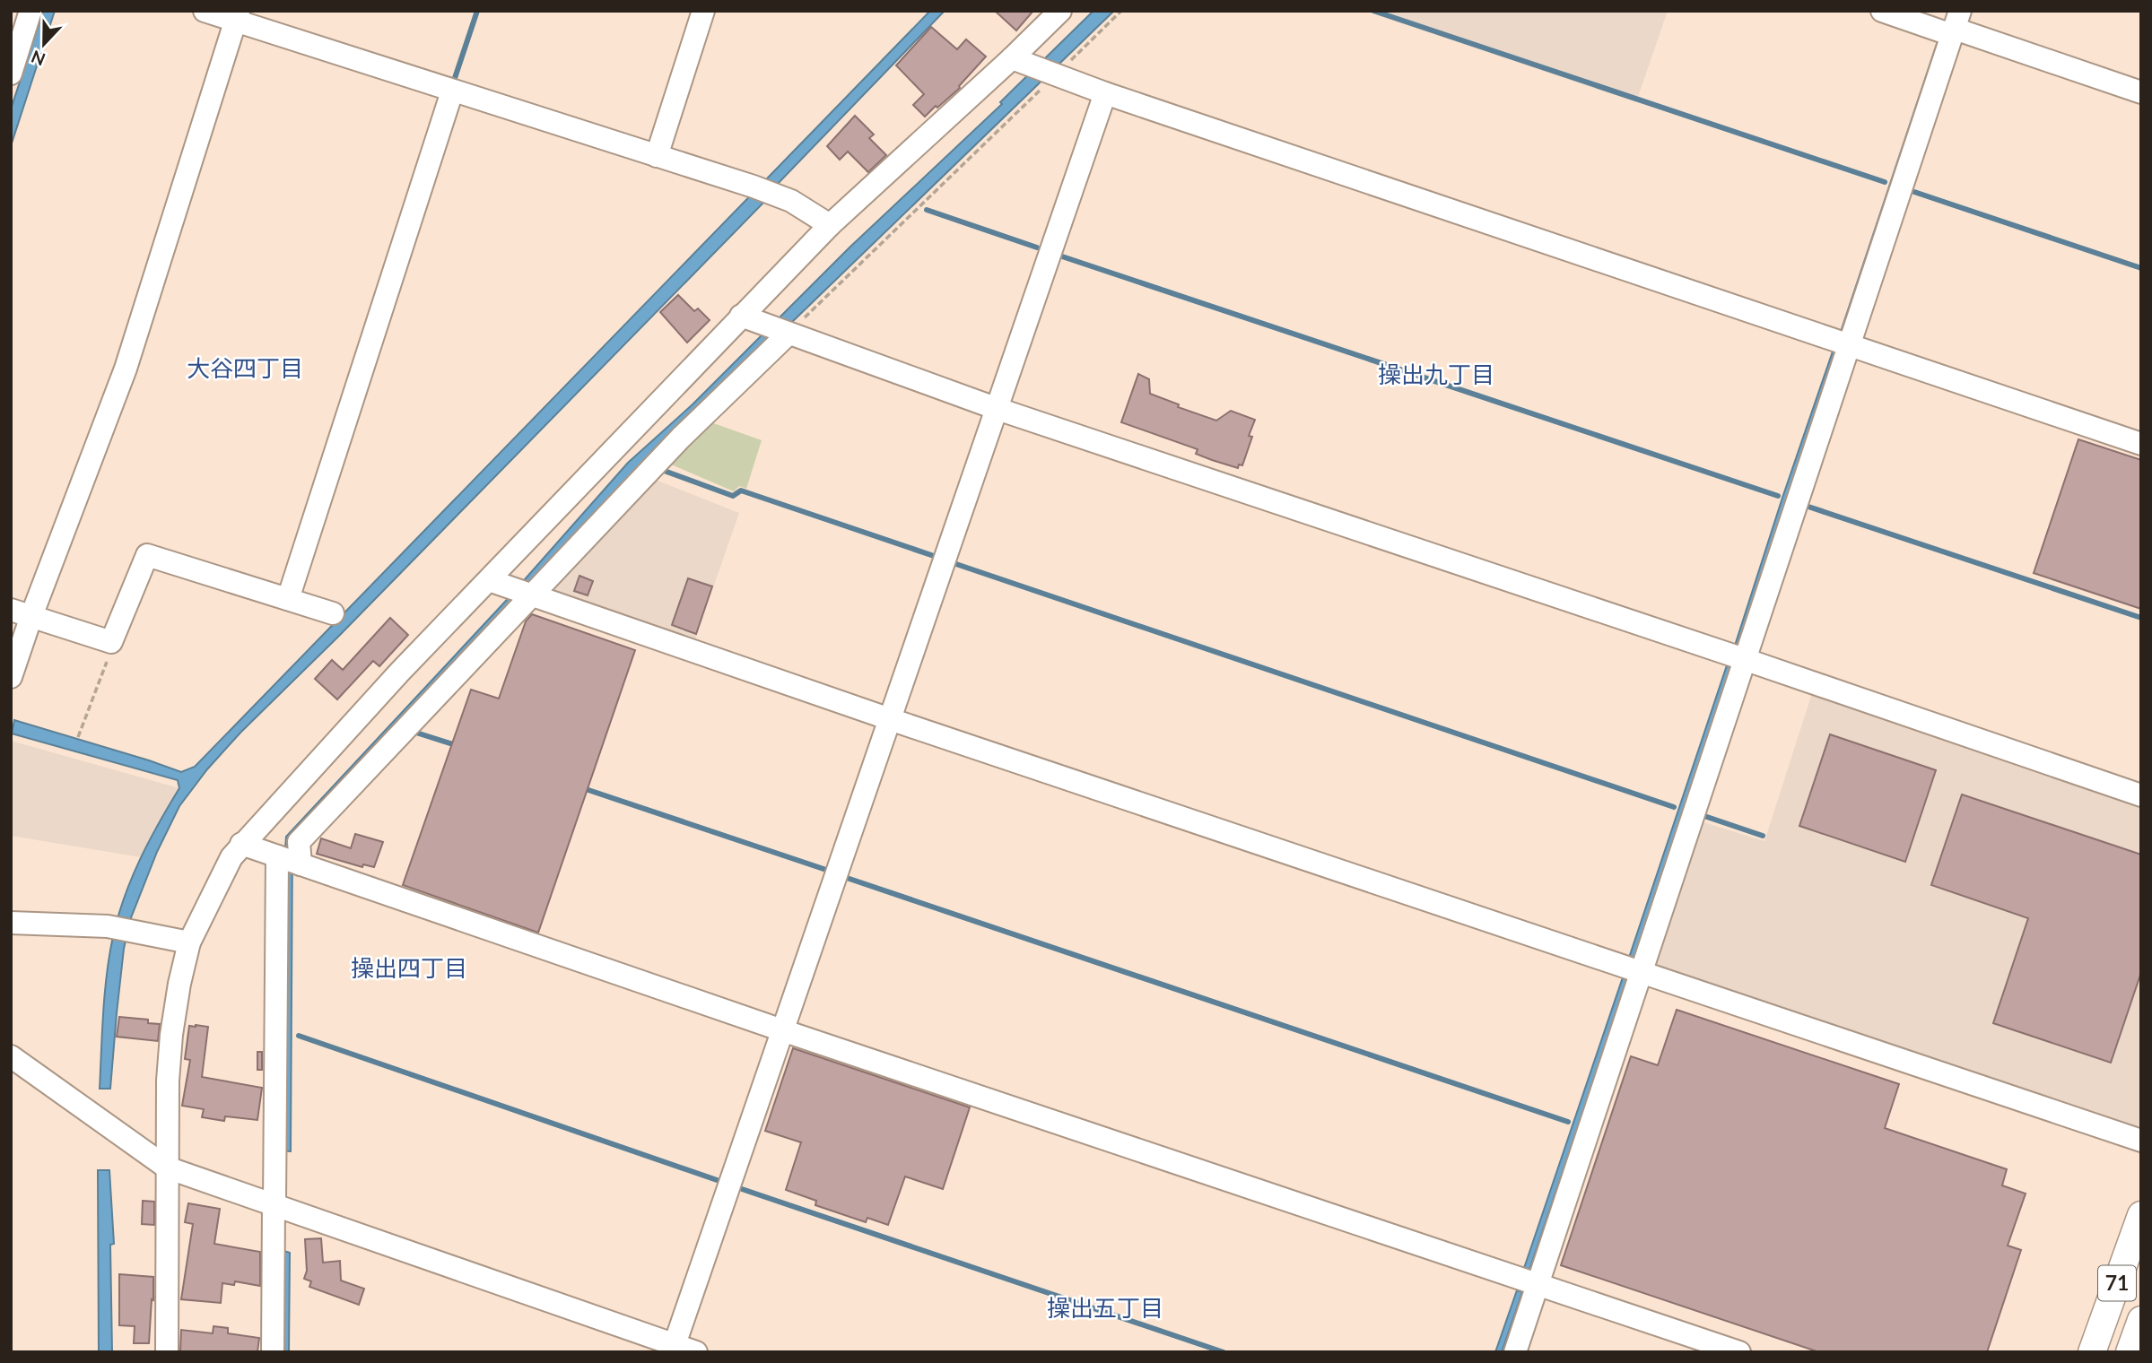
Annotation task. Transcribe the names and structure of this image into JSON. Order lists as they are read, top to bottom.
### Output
{
  "streets": {
    "main road": ["71"]
  },
  "districts": [
    "大谷四丁目",
    "操出九丁目",
    "操出四丁目",
    "操出五丁目"
  ],
  "north": "bottom"
}
